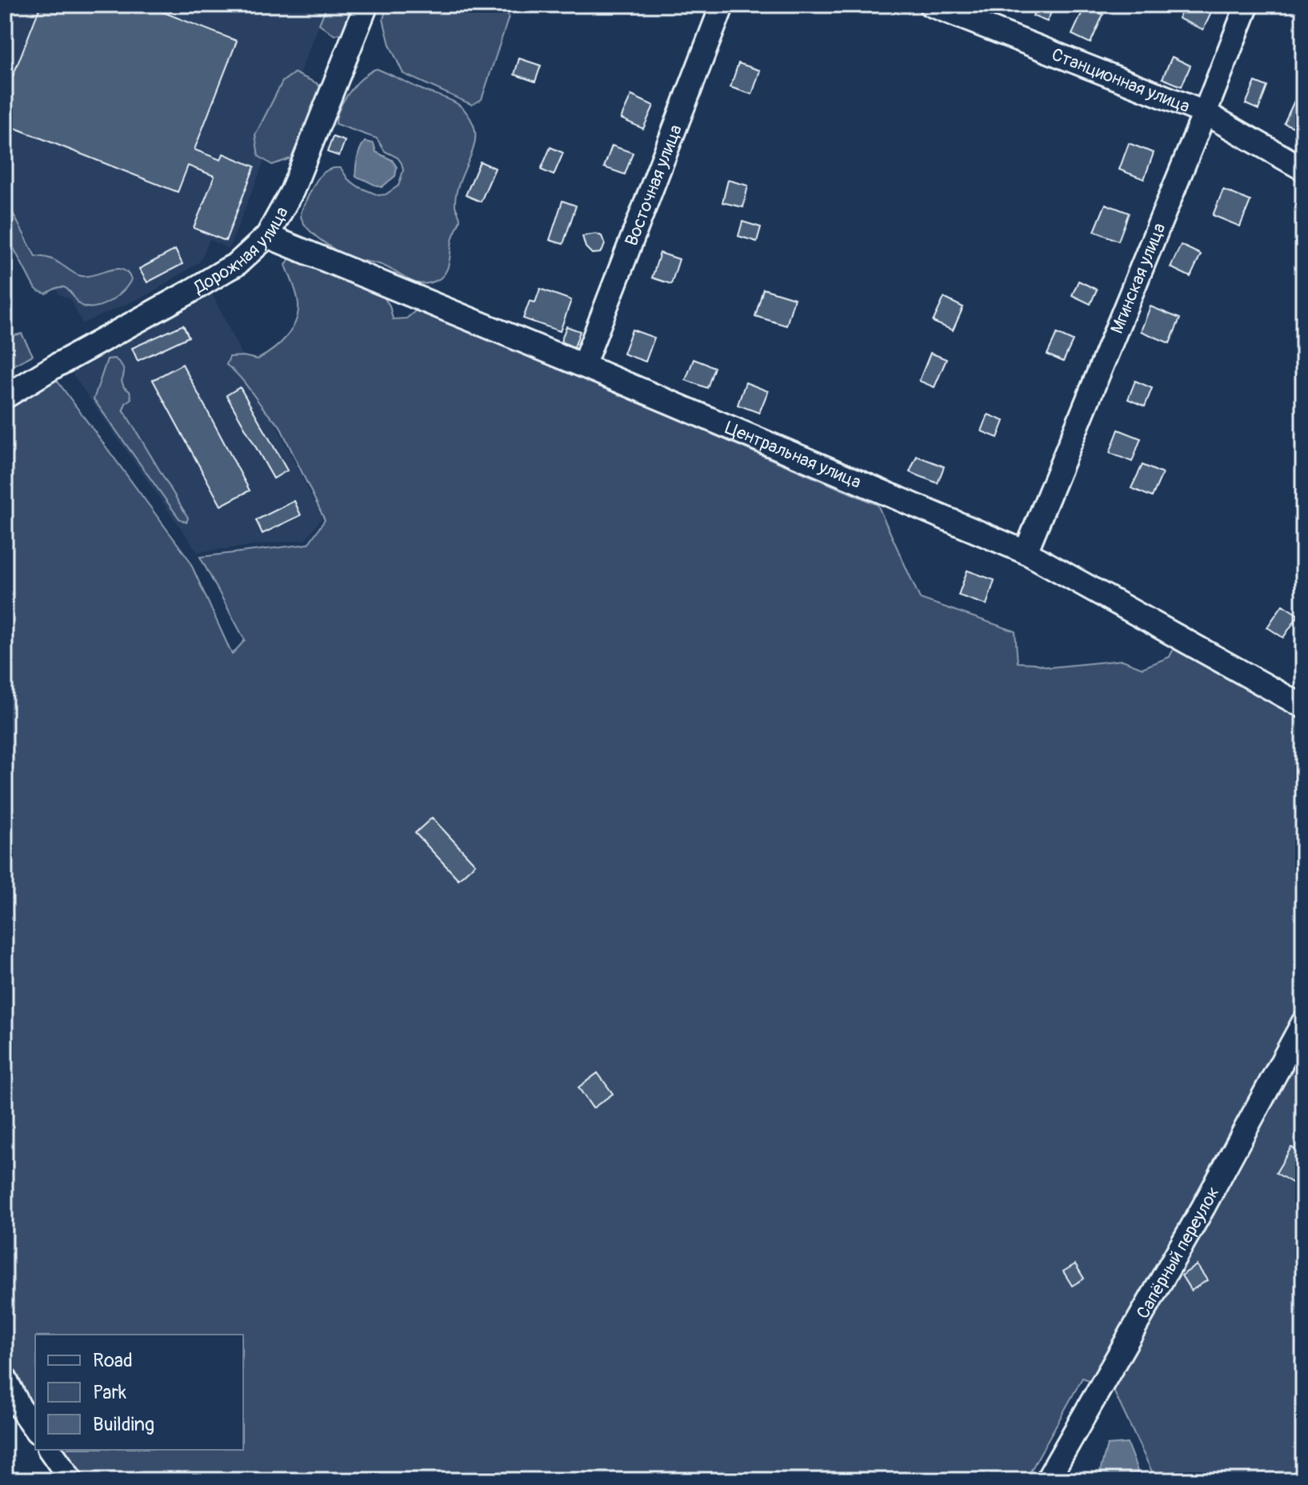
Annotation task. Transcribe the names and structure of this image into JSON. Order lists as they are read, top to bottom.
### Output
{
  "streets": {
    "street": [
      "Станционная улица",
      "Восточная улица",
      "Дорожная улица",
      "Мгинская улица",
      "Центральная улица",
      "Сапёрный переулок"
    ]
  },
  "crossings": [
    ["Станционная улица", "Мгинская улица"],
    ["Восточная улица", "Центральная улица"],
    ["Дорожная улица", "Центральная улица"],
    ["Мгинская улица", "Центральная улица"]
  ],
  "legend": ["Road", "Park", "Building"]
}
